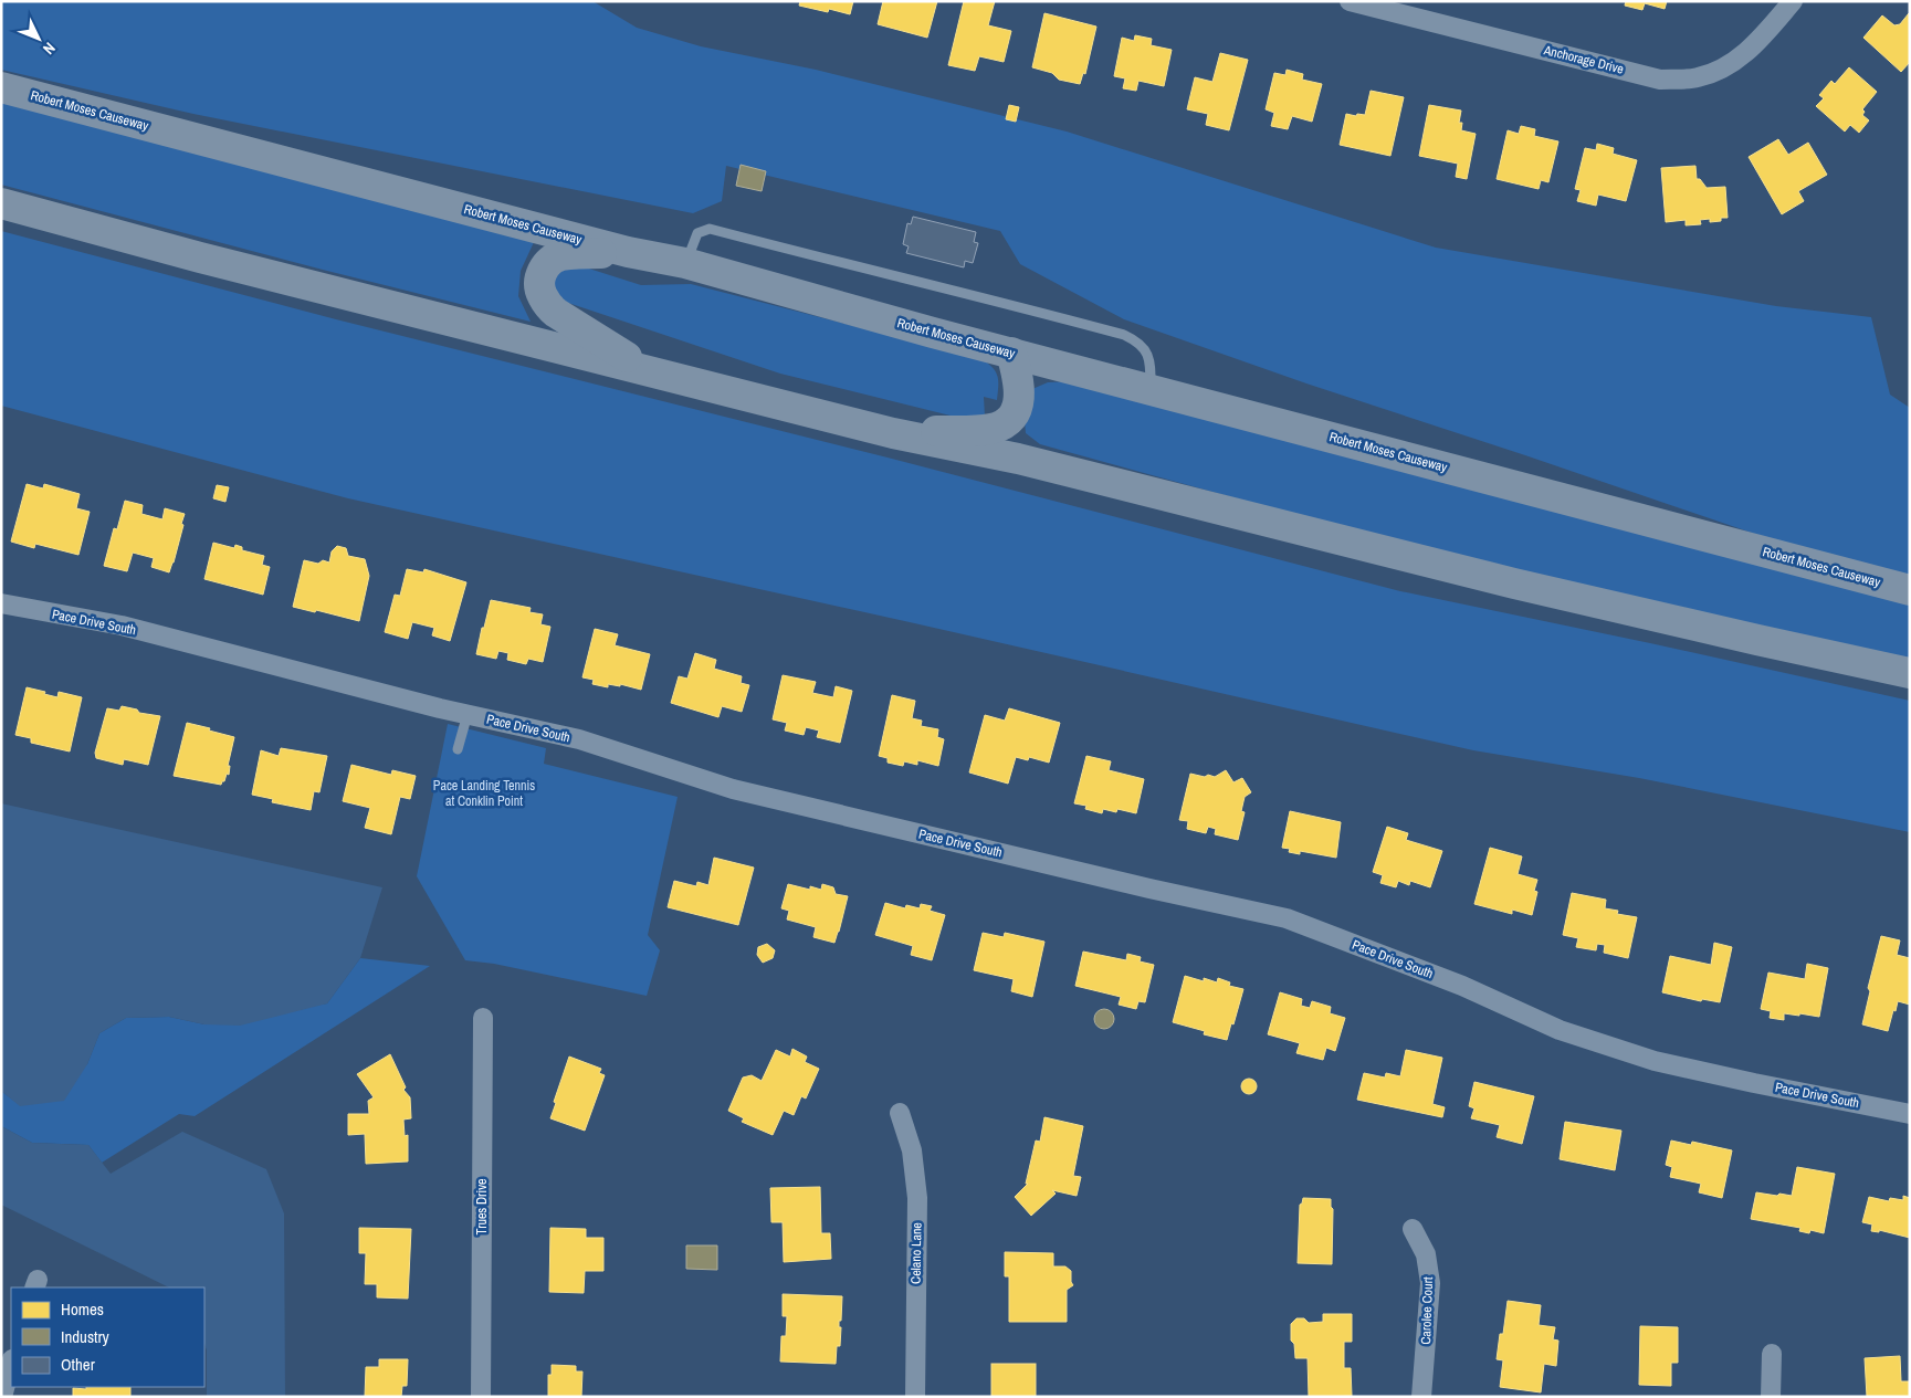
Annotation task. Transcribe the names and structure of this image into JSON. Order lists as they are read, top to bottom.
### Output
{
  "streets": {
    "highway": ["Robert Moses Causeway"],
    "street": [
      "Anchorage Drive",
      "Pace Drive South",
      "Trues Drive",
      "Celano Lane",
      "Carolee Court"
    ]
  },
  "parks": ["Pace Landing Tennis at Conklin Point"],
  "legend": ["Homes", "Industry", "Other"],
  "north": "bottom right"
}
